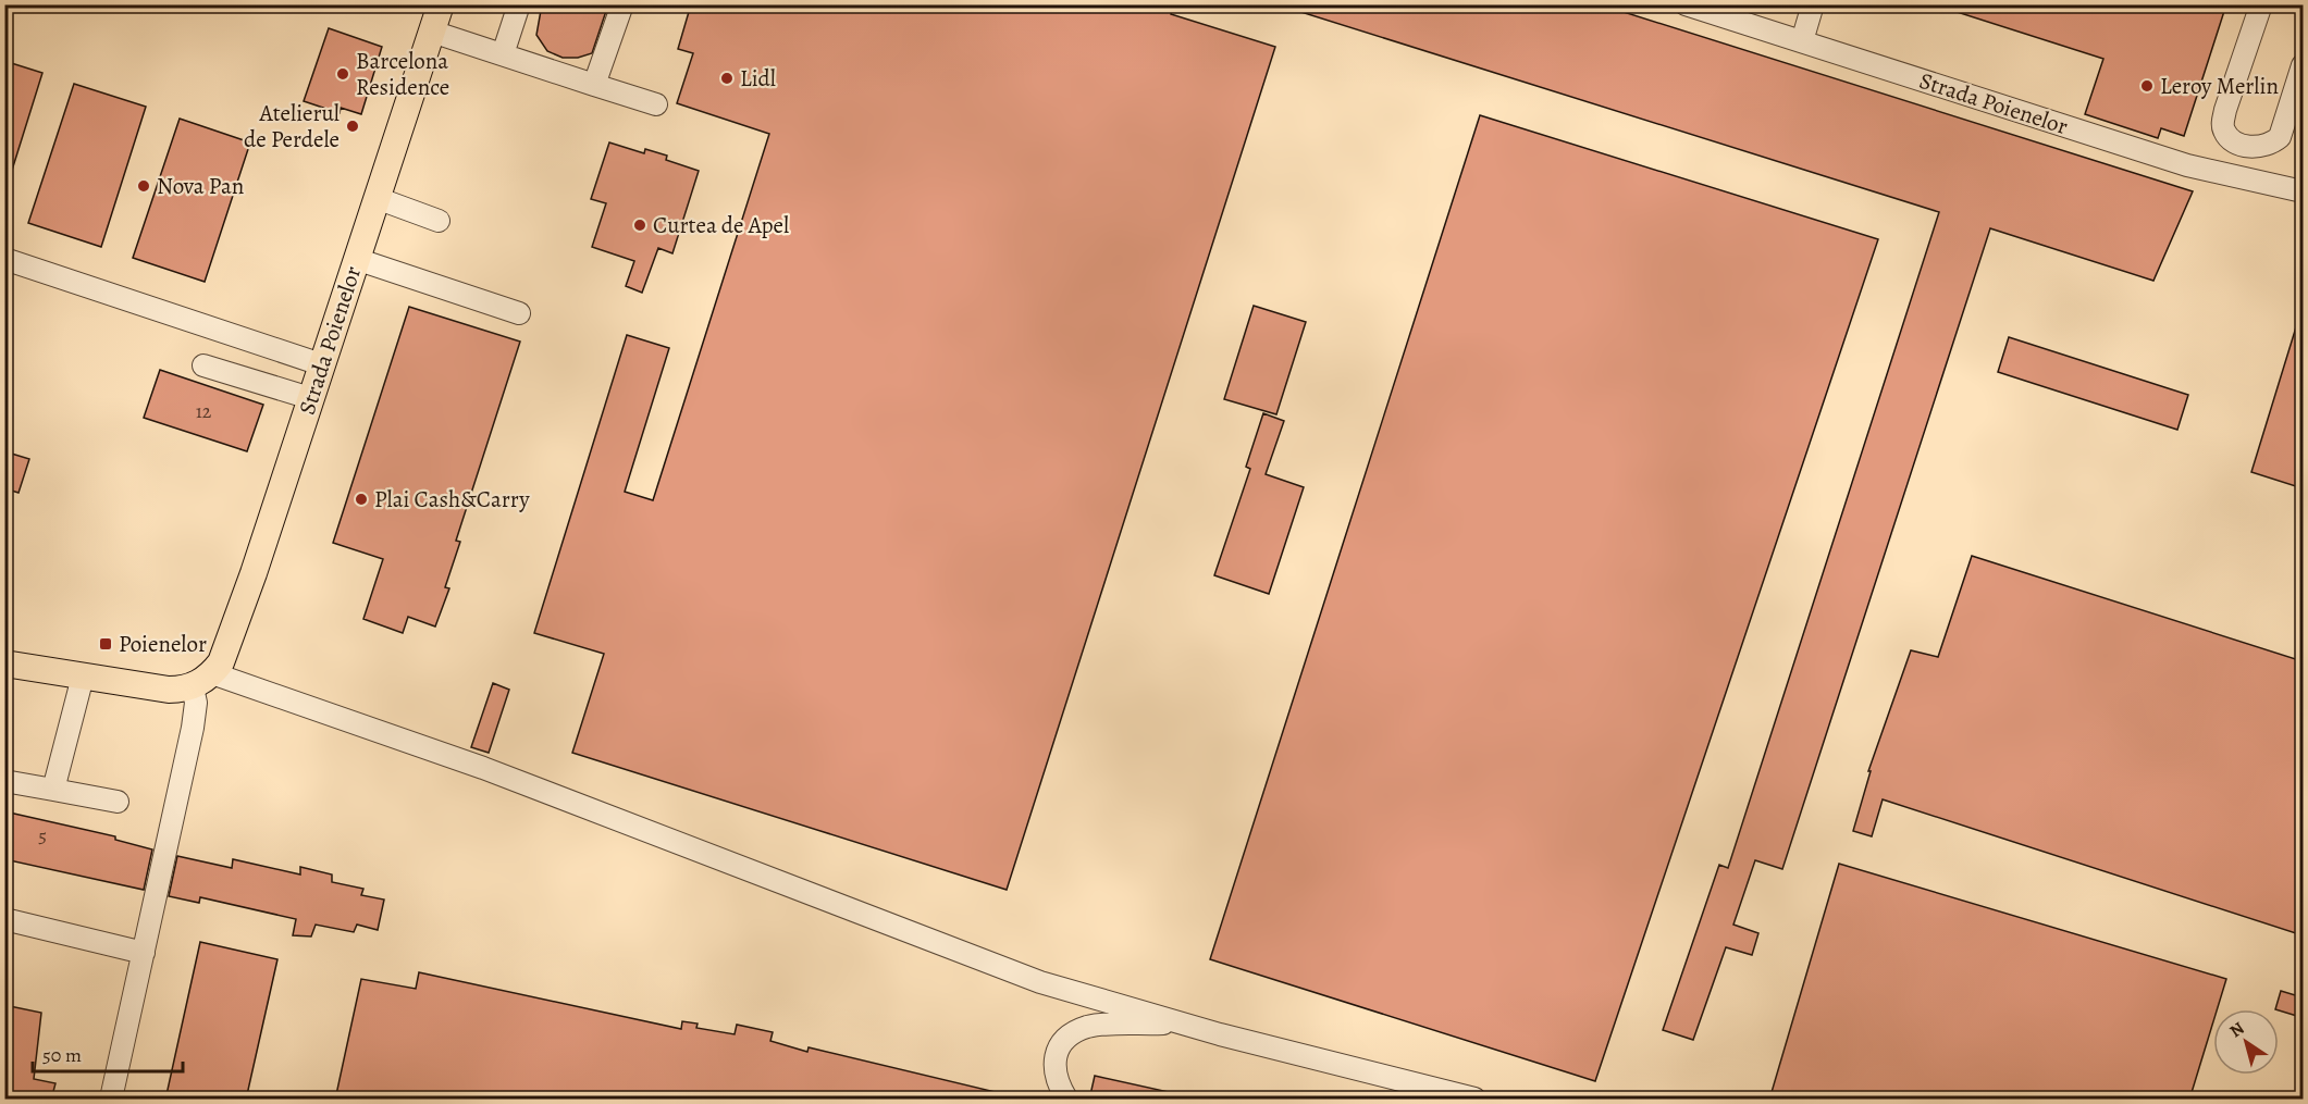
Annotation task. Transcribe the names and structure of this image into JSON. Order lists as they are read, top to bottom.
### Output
{
  "streets": {
    "main road": ["Strada Poienelor"]
  },
  "places": {
    "other": [
      "Barcelona Residence",
      "Lidl",
      "Leroy Merlin",
      "Atelierul de Perdele",
      "Nova Pan",
      "Curtea de Apel",
      "Plai Cash&Carry"
    ],
    "transit": ["Poienelor"]
  },
  "house_numbers": ["12", "5"],
  "scale_bar": "50 m",
  "north": "top left"
}
